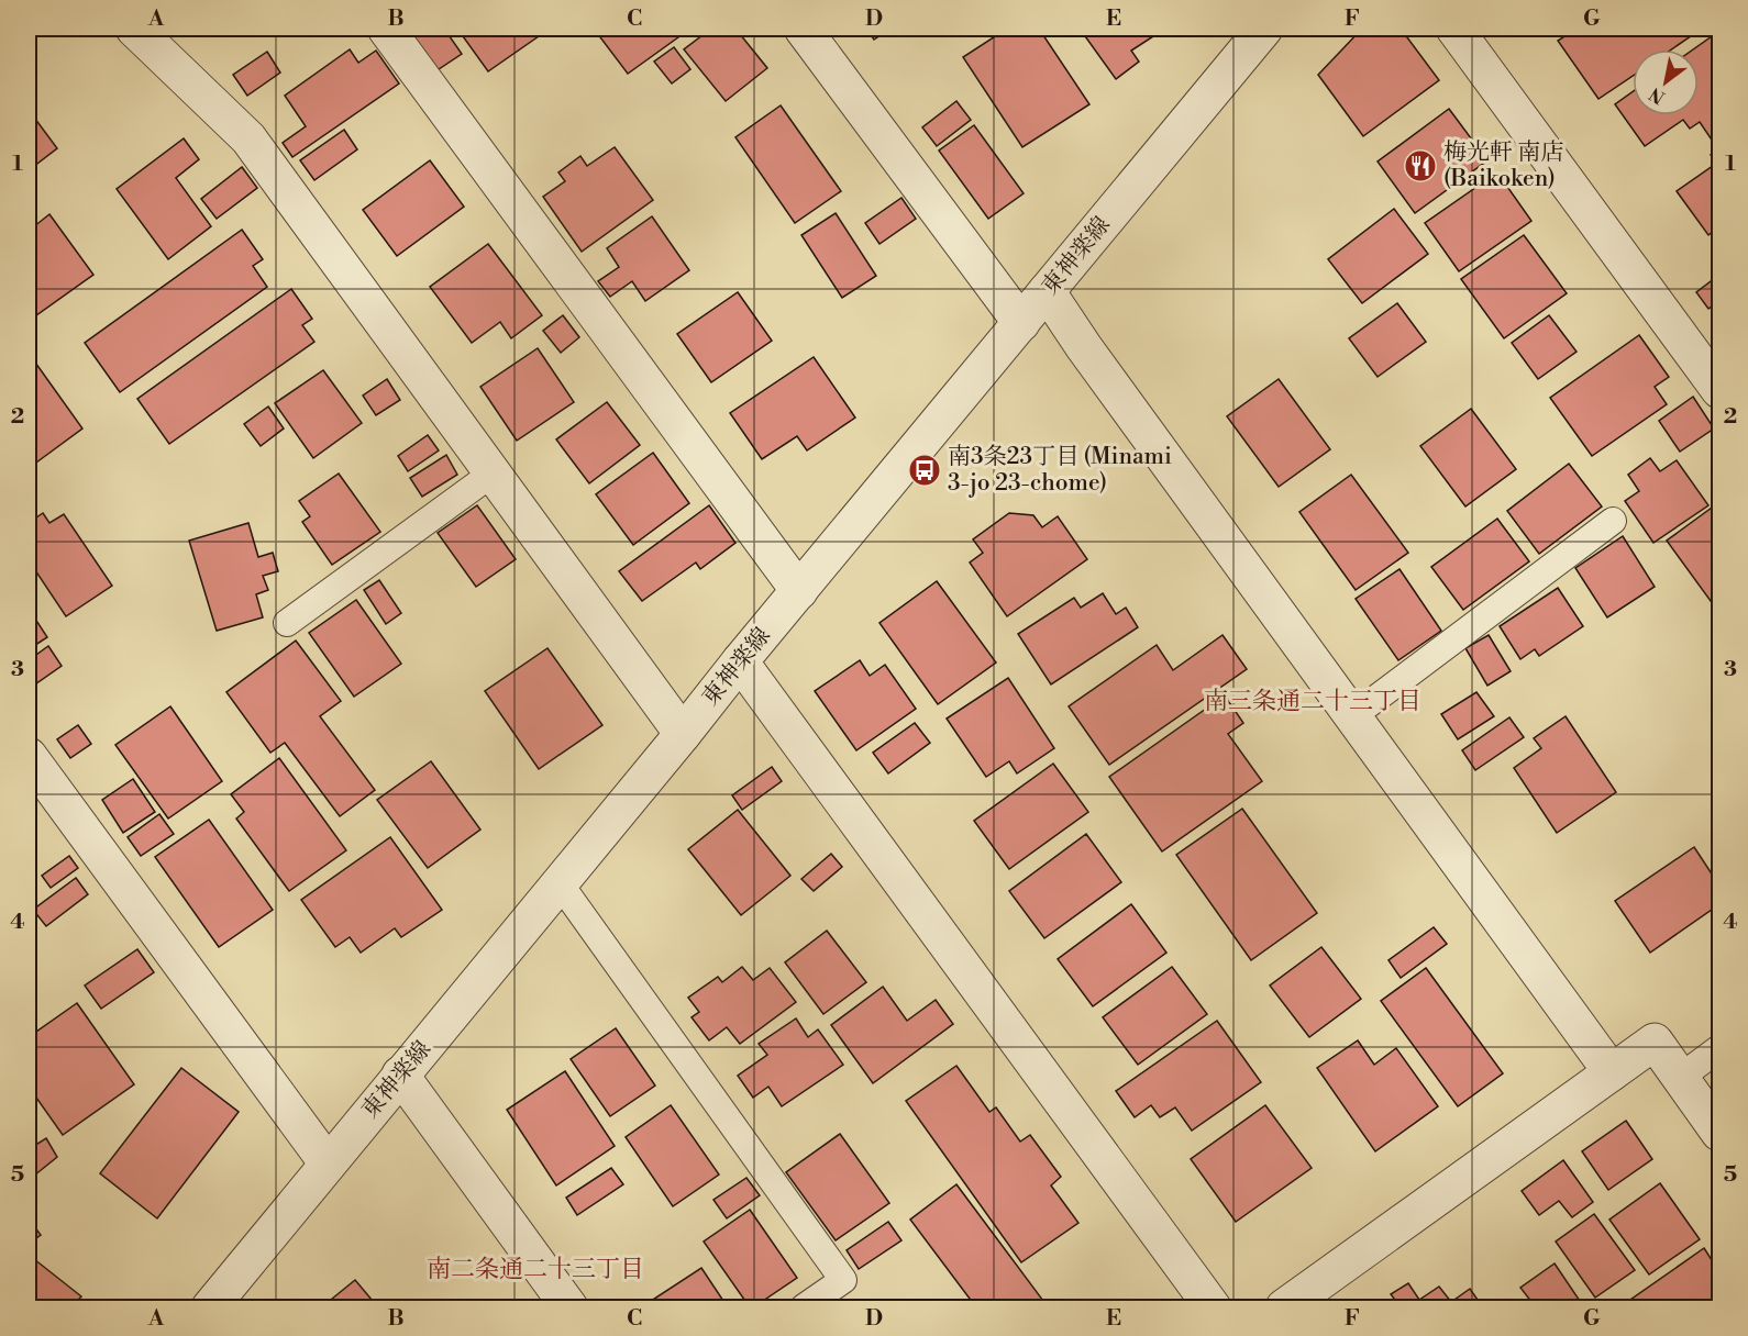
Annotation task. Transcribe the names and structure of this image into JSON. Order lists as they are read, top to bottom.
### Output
{
  "streets": {
    "street": ["東神楽線"]
  },
  "districts": ["南三条通二十三丁目", "南二条通二十三丁目"],
  "places": {
    "restaurant": ["梅光軒 南店 (Baikoken)"],
    "bus stop": ["南3条23丁目 (Minami 3-jo 23-chome)"]
  },
  "north": "bottom left",
  "grid": {
    "columns": [
      "A",
      "B",
      "C",
      "D",
      "E",
      "F",
      "G"
    ],
    "rows": [
      "1",
      "2",
      "3",
      "4",
      "5"
    ]
  }
}
